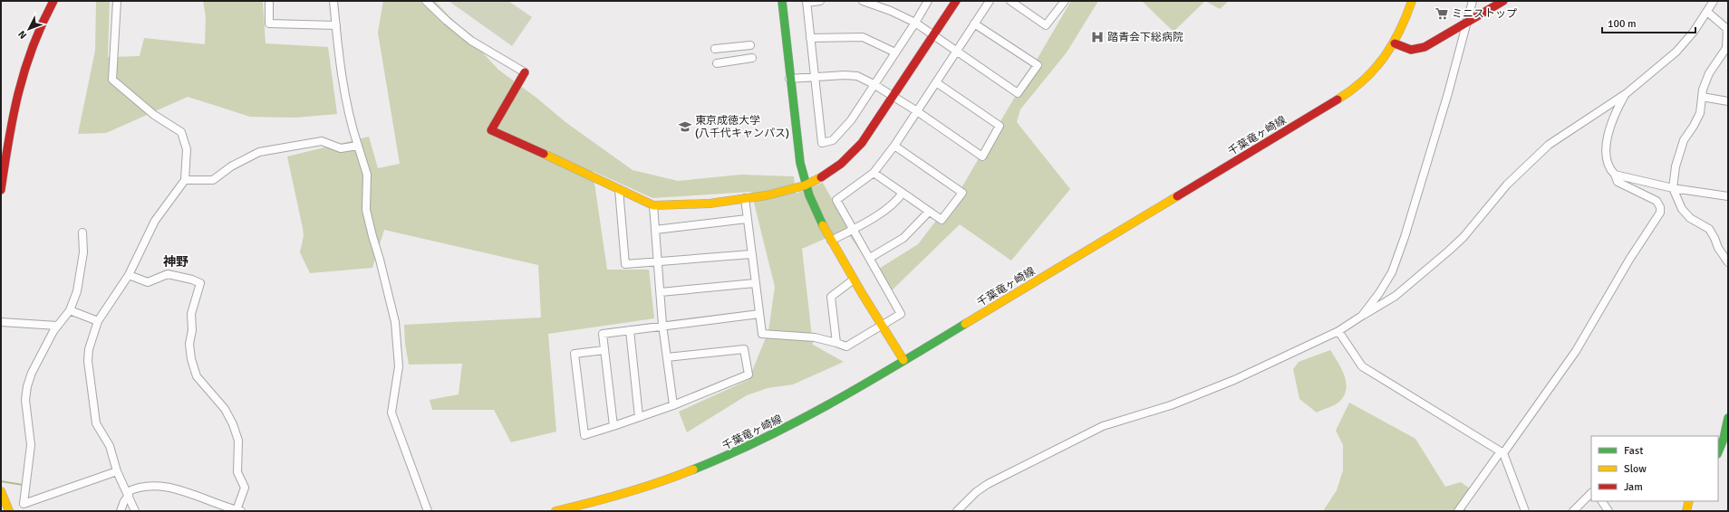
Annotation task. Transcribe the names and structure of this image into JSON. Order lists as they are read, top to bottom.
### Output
{
  "streets": {
    "street": ["千葉竜ヶ崎線"]
  },
  "districts": ["神野"],
  "places": {
    "supermarket": ["ミニストップ"],
    "hospital": ["踏青会下総病院"],
    "school or university": ["東京成徳大学 (八千代キャンパス)"]
  },
  "legend": ["Fast", "Slow", "Jam"],
  "scale_bar": "100 m",
  "north": "bottom left"
}
